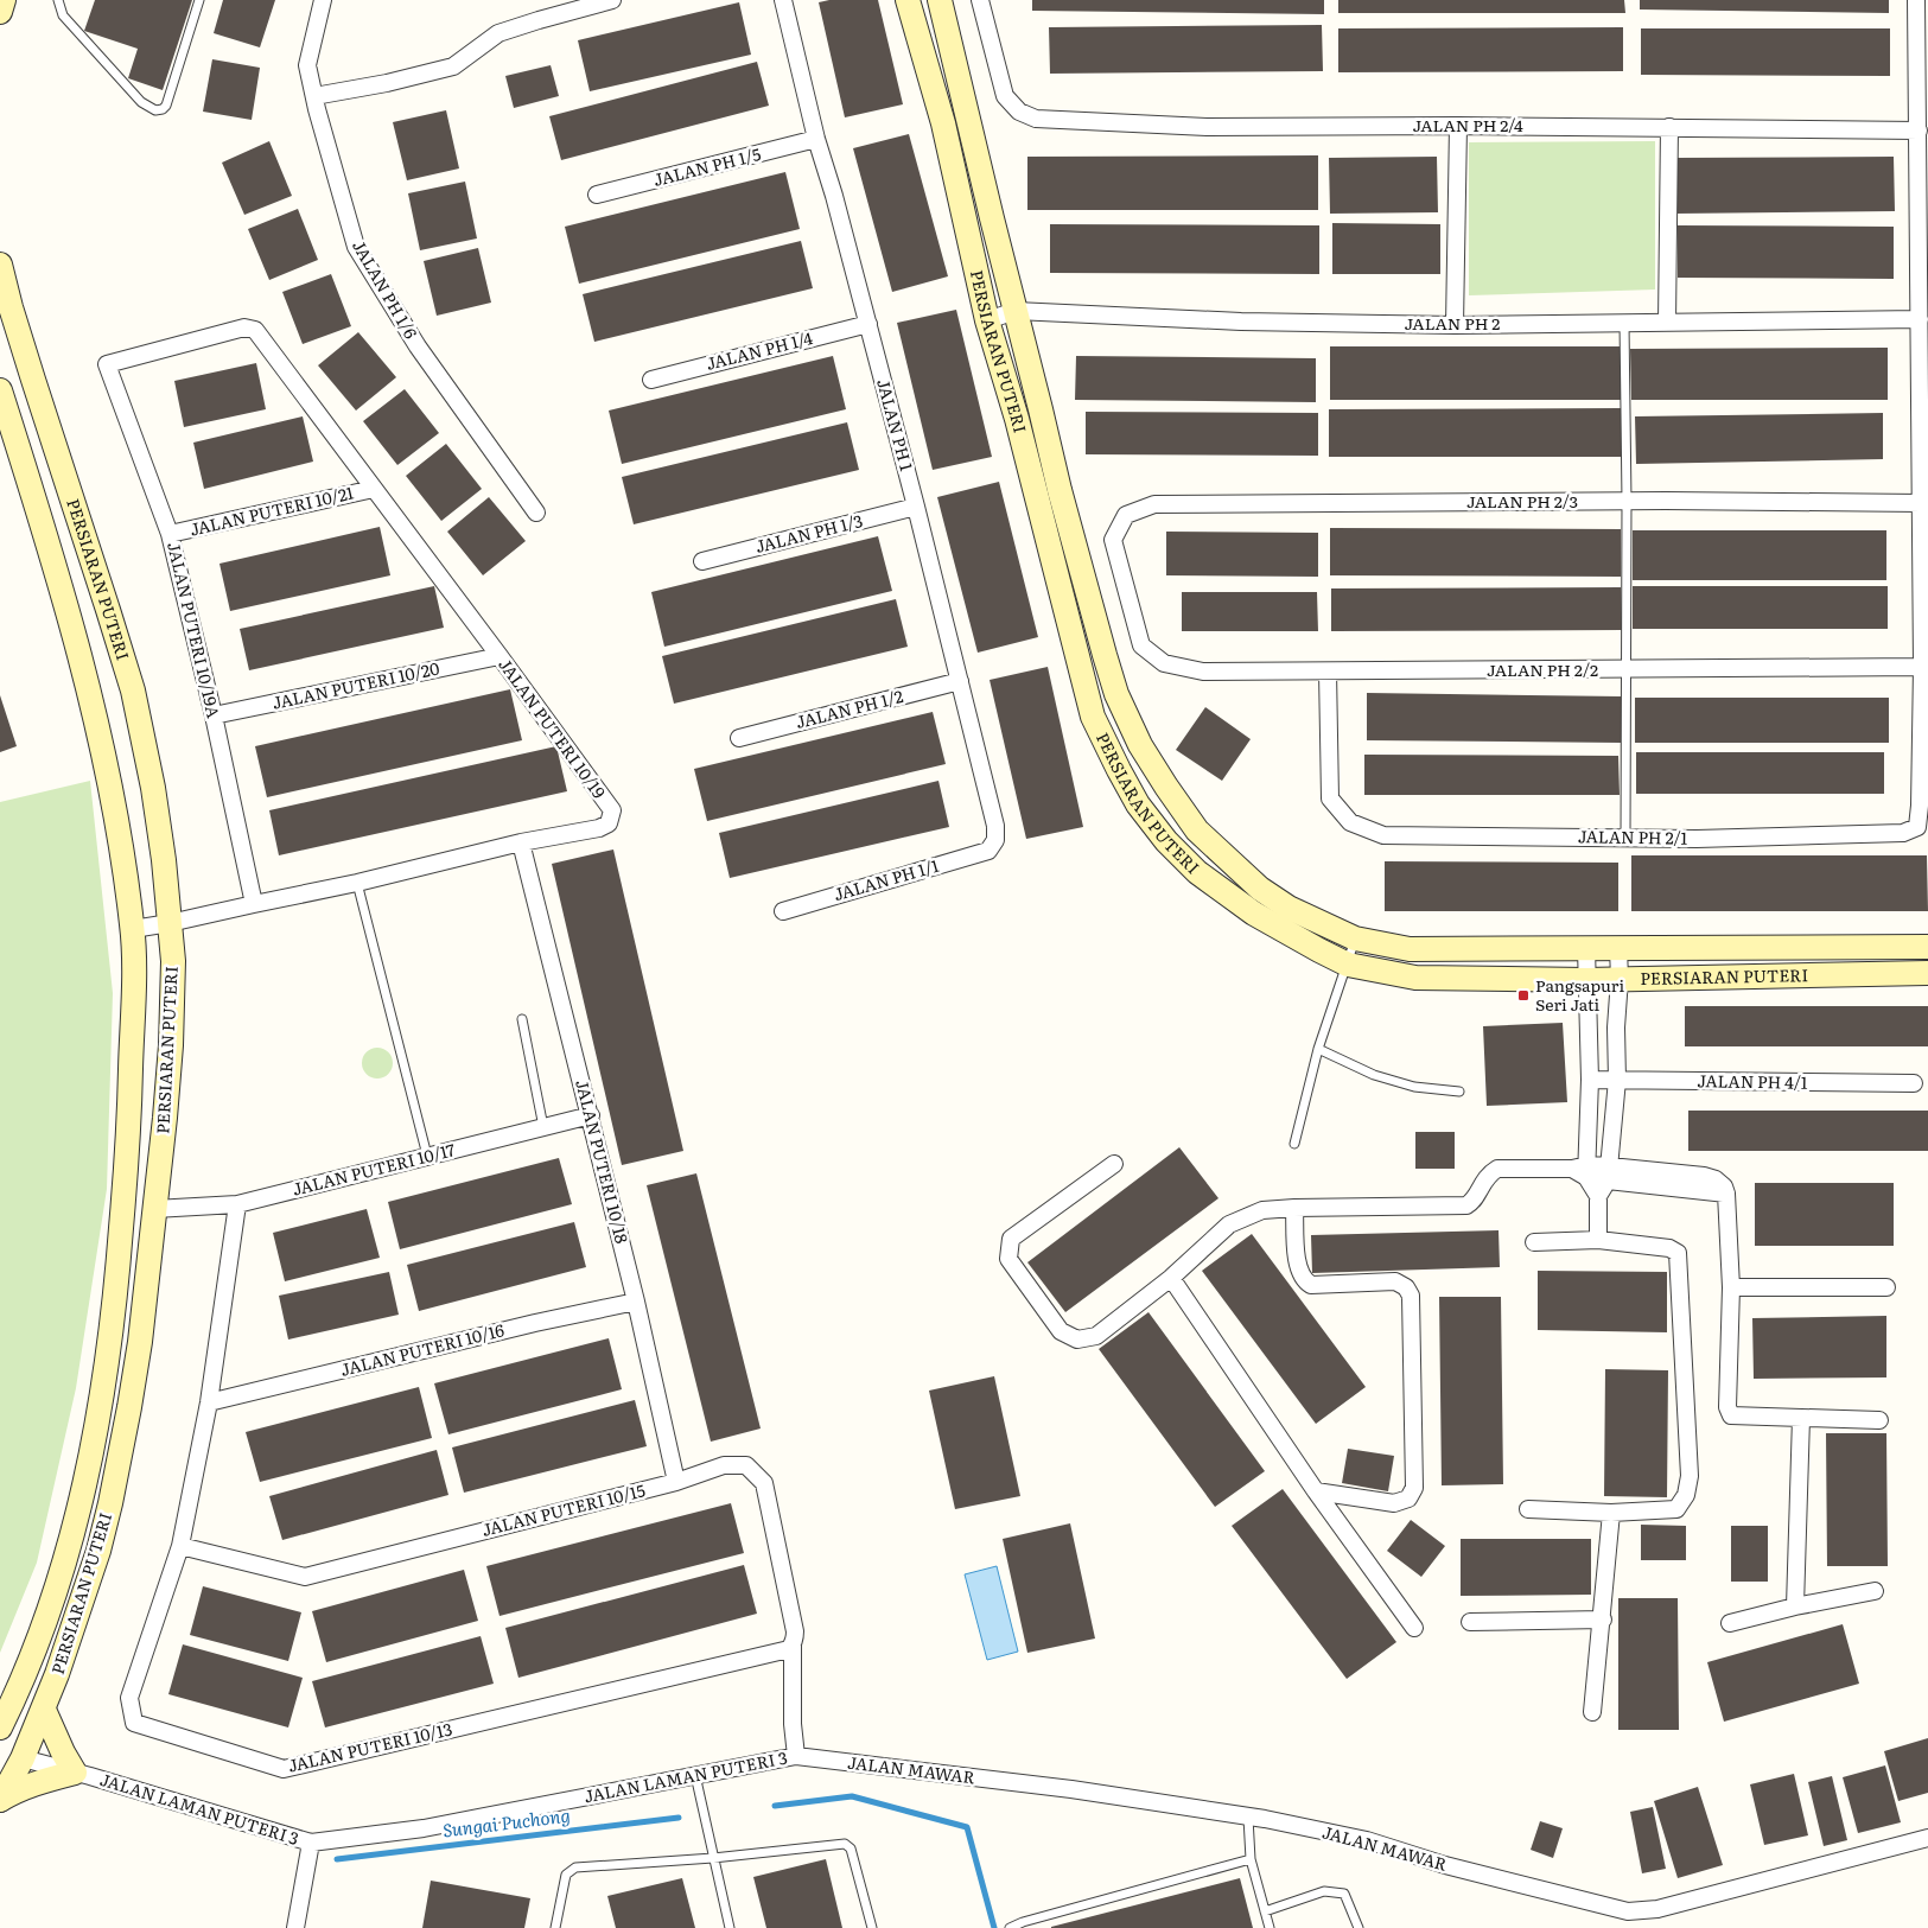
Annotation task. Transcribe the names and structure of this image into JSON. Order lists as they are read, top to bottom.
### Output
{
  "streets": {
    "main road": ["PERSIARAN PUTERI"],
    "street": [
      "JALAN PH 2/4",
      "JALAN PH 1/5",
      "JALAN PH 1/6",
      "JALAN PH 2",
      "JALAN PH 1/4",
      "JALAN PH 1",
      "JALAN PH 2/3",
      "JALAN PUTERI 10/21",
      "JALAN PH 1/3",
      "JALAN PUTERI 10/19A",
      "JALAN PH 2/2",
      "JALAN PUTERI 10/20",
      "JALAN PH 1/2",
      "JALAN PUTERI 10/19",
      "JALAN PH 2/1",
      "JALAN PH 1/1",
      "JALAN PH 4/1",
      "JALAN PUTERI 10/18",
      "JALAN PUTERI 10/17",
      "JALAN PUTERI 10/16",
      "JALAN PUTERI 10/15",
      "JALAN PUTERI 10/13",
      "JALAN MAWAR",
      "JALAN LAMAN PUTERI 3"
    ]
  },
  "crossings": [
    ["JALAN PH 1/5", "JALAN PH 1"],
    ["JALAN PH 2", "PERSIARAN PUTERI"],
    ["JALAN PH 1/4", "JALAN PH 1"],
    ["PERSIARAN PUTERI", "JALAN PUTERI 10/19"],
    ["PERSIARAN PUTERI", "JALAN PUTERI 10/17"],
    ["PERSIARAN PUTERI", "JALAN LAMAN PUTERI 3"],
    ["JALAN PH 1", "JALAN PH 1/3"],
    ["JALAN PH 1", "JALAN PH 1/2"],
    ["JALAN PH 1", "JALAN PH 1/1"],
    ["JALAN PH 2/3", "JALAN PH 2/2"],
    ["JALAN PUTERI 10/21", "JALAN PUTERI 10/19A"],
    ["JALAN PUTERI 10/21", "JALAN PUTERI 10/19"],
    ["JALAN PUTERI 10/19A", "JALAN PUTERI 10/20"],
    ["JALAN PUTERI 10/19A", "JALAN PUTERI 10/19"],
    ["JALAN PH 2/2", "JALAN PH 2/1"],
    ["JALAN PUTERI 10/20", "JALAN PUTERI 10/19"],
    ["JALAN PUTERI 10/19", "JALAN PUTERI 10/18"],
    ["JALAN PUTERI 10/18", "JALAN PUTERI 10/17"],
    ["JALAN PUTERI 10/18", "JALAN PUTERI 10/16"],
    ["JALAN PUTERI 10/18", "JALAN PUTERI 10/15"],
    ["JALAN PUTERI 10/17", "JALAN PUTERI 10/13"],
    ["JALAN PUTERI 10/16", "JALAN PUTERI 10/13"],
    ["JALAN PUTERI 10/15", "JALAN PUTERI 10/13"],
    ["JALAN PUTERI 10/15", "JALAN MAWAR"],
    ["JALAN PUTERI 10/15", "JALAN LAMAN PUTERI 3"],
    ["JALAN MAWAR", "JALAN LAMAN PUTERI 3"]
  ],
  "water": ["Sungai Puchong"],
  "places": {
    "transit": ["Pangsapuri Seri Jati"]
  }
}
